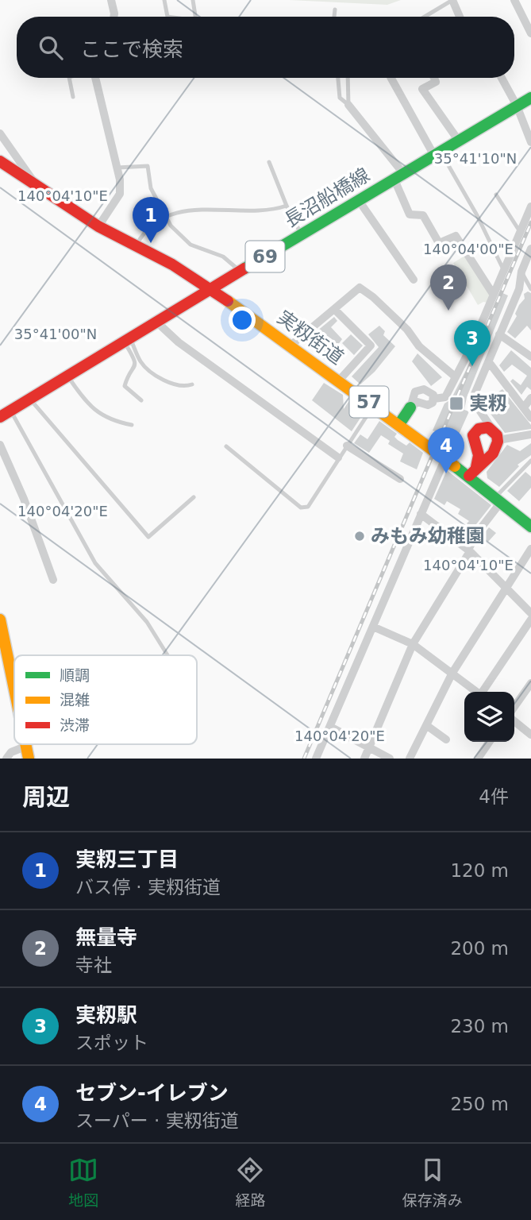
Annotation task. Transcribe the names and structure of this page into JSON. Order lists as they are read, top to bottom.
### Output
{
  "streets": {
    "main road": [
      "長沼船橋線",
      "69",
      "実籾街道",
      "57"
    ]
  },
  "crossings": [
    ["長沼船橋線", "実籾街道"]
  ],
  "places": {
    "transit": ["実籾"],
    "other": ["みもみ幼稚園"]
  },
  "legend": ["順調", "混雑", "渋滞"],
  "page": {
    "search": "ここで検索",
    "pins": [
      "1",
      "2",
      "3",
      "4"
    ],
    "heading": ["周辺", "4件"],
    "list": [
      {
        "mark": "1",
        "name": "実籾三丁目",
        "note": "バス停 · 実籾街道",
        "value": "120 m"
      },
      {
        "mark": "2",
        "name": "無量寺",
        "note": "寺社",
        "value": "200 m"
      },
      {
        "mark": "3",
        "name": "実籾駅",
        "note": "スポット",
        "value": "230 m"
      },
      {
        "mark": "4",
        "name": "セブン-イレブン",
        "note": "スーパー · 実籾街道",
        "value": "250 m"
      }
    ],
    "nav": ["地図", "経路", "保存済み"]
  },
  "coordinates": [
    "35°41'10\"N",
    "140°04'10\"E",
    "140°04'00\"E",
    "35°41'00\"N",
    "140°04'20\"E"
  ]
}
